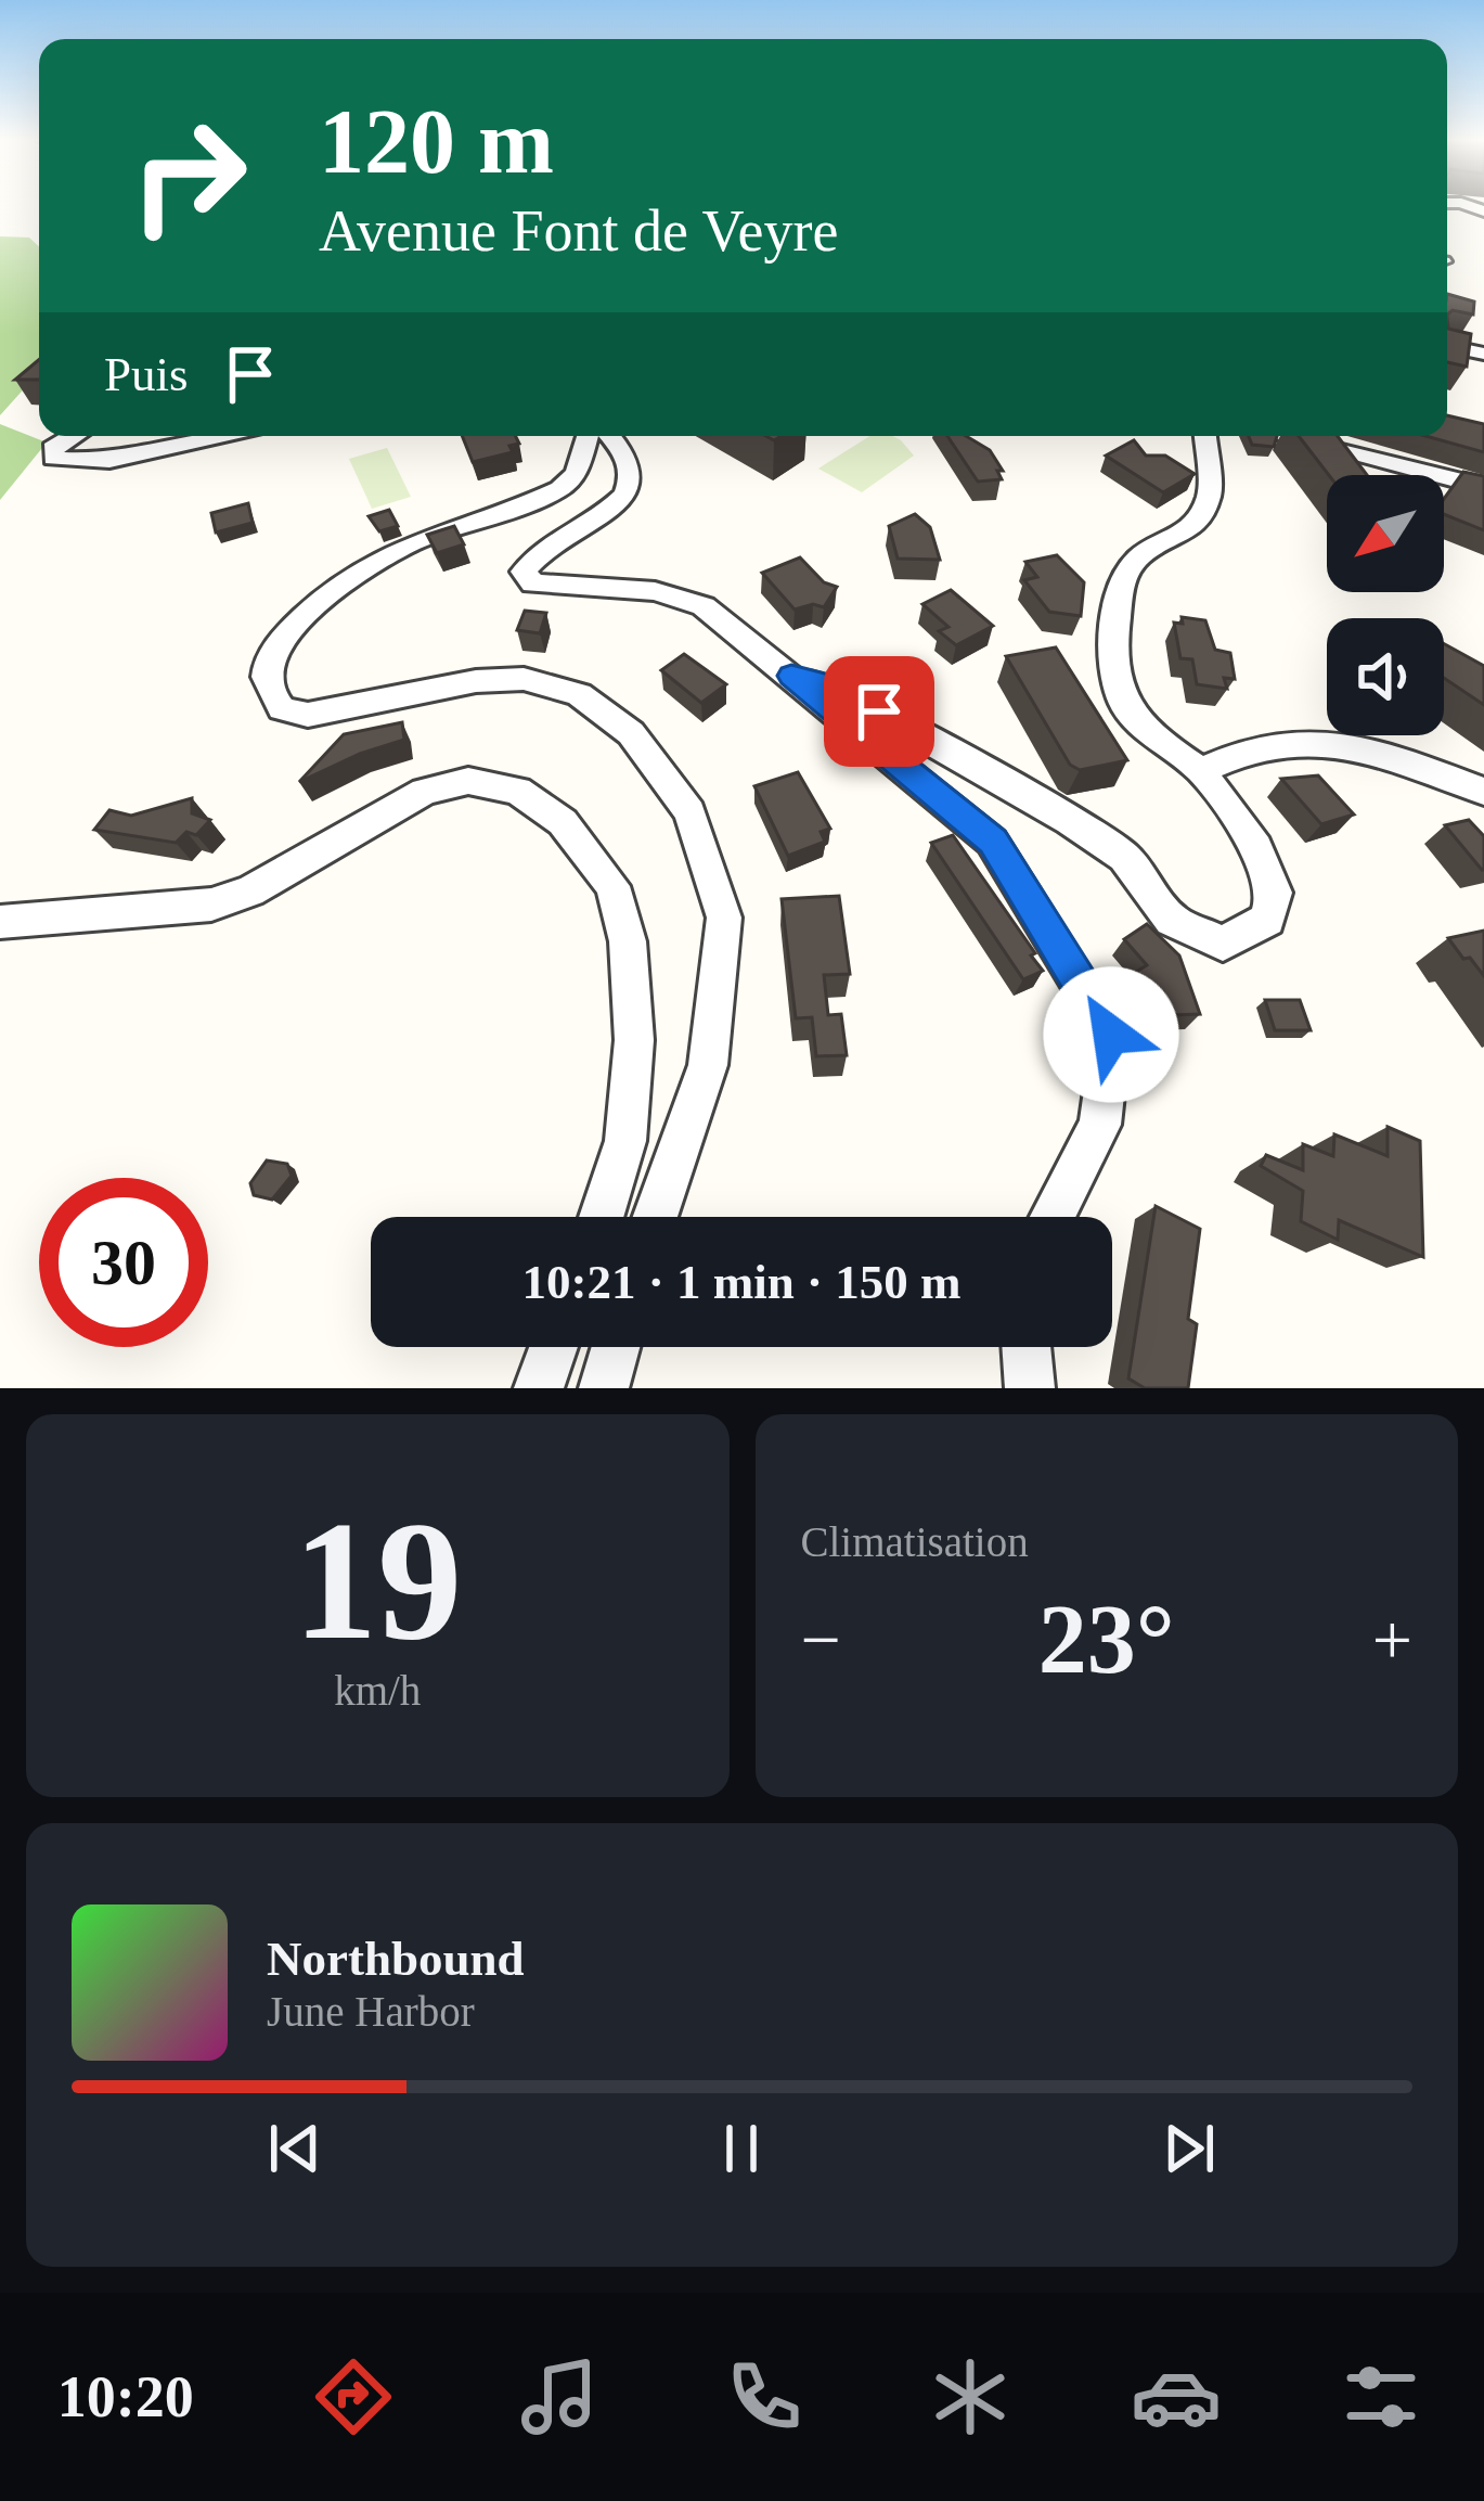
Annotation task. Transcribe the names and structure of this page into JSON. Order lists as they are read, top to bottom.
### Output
{
  "north": "bottom left",
  "page": {
    "turn": ["120 m", "Avenue Font de Veyre"],
    "then": "Puis",
    "limit": "30",
    "trip": "10:21 · 1 min · 150 m",
    "tile": [
      ["19", "km/h"],
      "Climatisation"
    ],
    "heat": ["−", "23°", "+"],
    "song": ["Northbound", "June Harbor"],
    "tabs": "10:20"
  }
}
